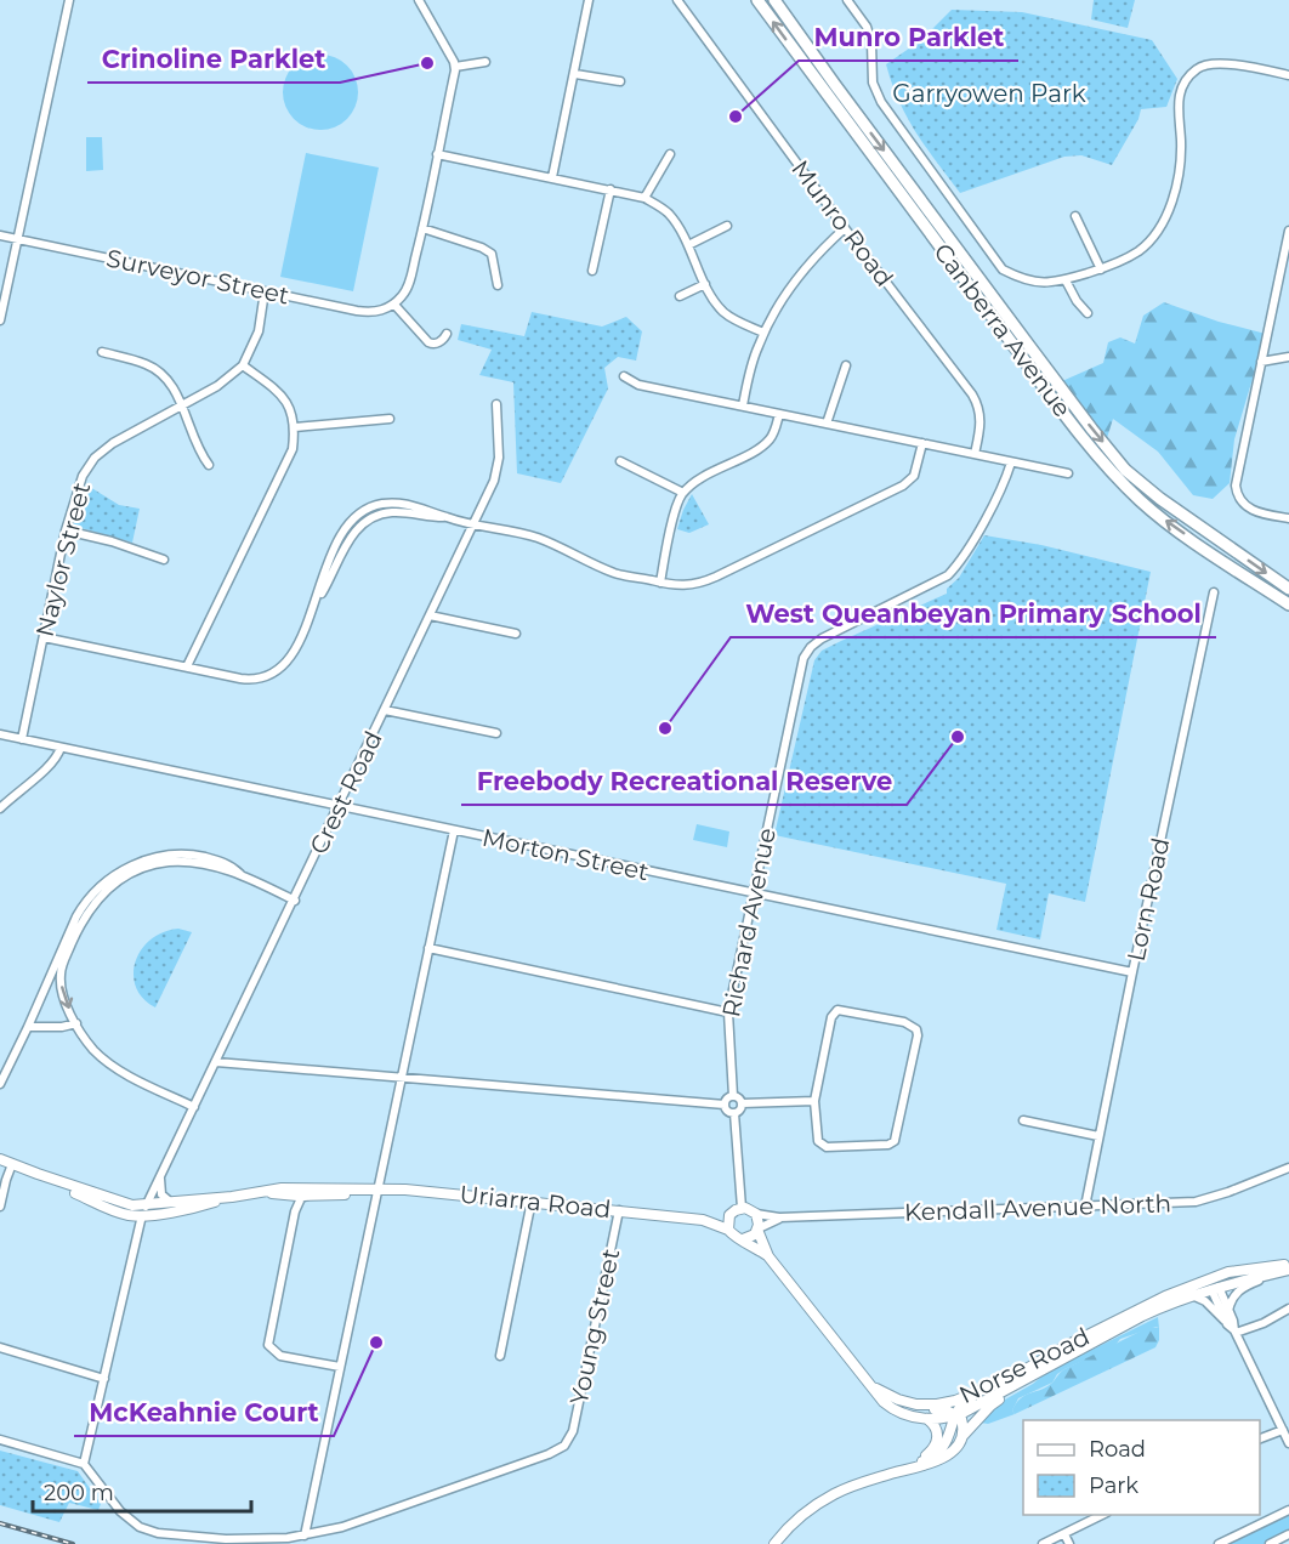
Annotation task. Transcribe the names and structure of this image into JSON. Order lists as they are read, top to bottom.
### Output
{
  "streets": {
    "highway": ["Canberra Avenue"],
    "main road": ["Uriarra Road", "Norse Road"],
    "street": [
      "Munro Road",
      "Surveyor Street",
      "Naylor Street",
      "Crest Road",
      "Morton Street",
      "Lorn Road",
      "Richard Avenue",
      "Kendall Avenue North",
      "Young Street"
    ]
  },
  "crossings": [
    ["Surveyor Street", "Naylor Street"],
    ["Naylor Street", "Morton Street"],
    ["Crest Road", "Morton Street"],
    ["Crest Road", "Uriarra Road"],
    ["Morton Street", "Lorn Road"],
    ["Morton Street", "Richard Avenue"],
    ["Lorn Road", "Kendall Avenue North"],
    ["Uriarra Road", "Kendall Avenue North"],
    ["Uriarra Road", "Young Street"]
  ],
  "parks": ["Garryowen Park"],
  "places": [
    "Crinoline Parklet",
    "Munro Parklet",
    "West Queanbeyan Primary School",
    "Freebody Recreational Reserve",
    "McKeahnie Court"
  ],
  "legend": ["Road", "Park"],
  "scale_bar": "200 m"
}
